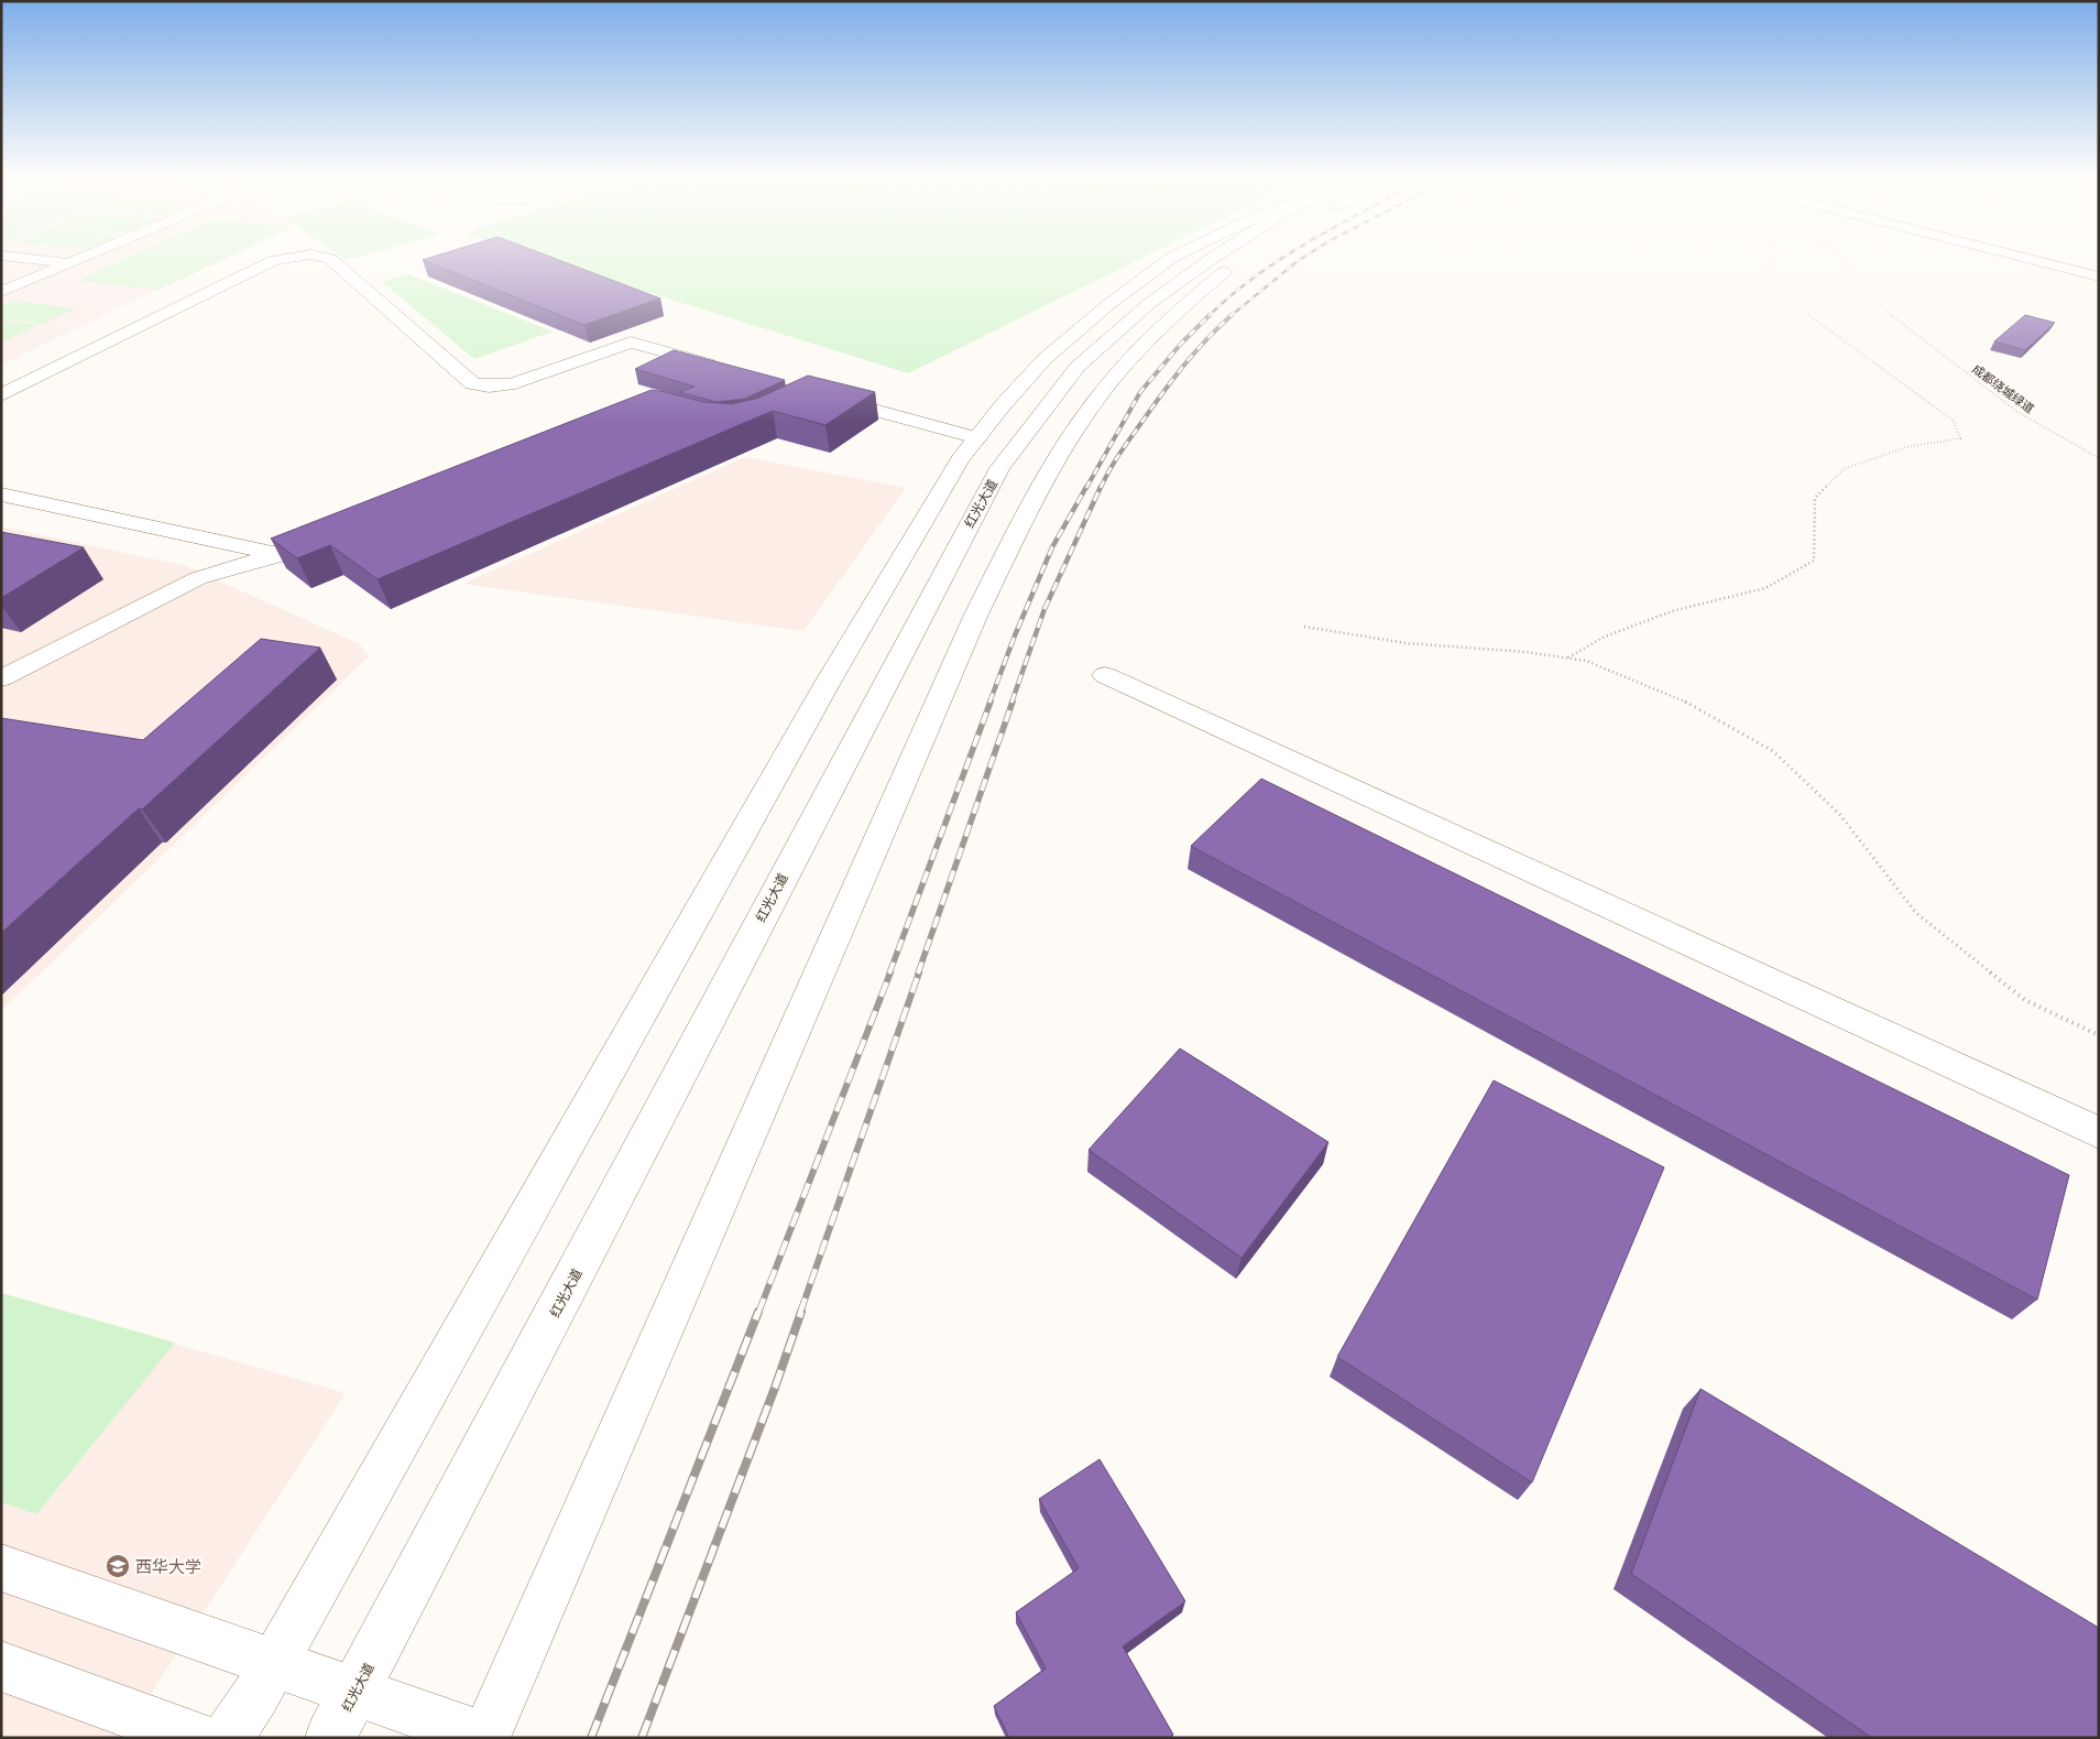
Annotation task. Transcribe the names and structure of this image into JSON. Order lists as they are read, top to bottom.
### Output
{
  "streets": {
    "main road": ["红光大道"],
    "path": ["成都绕城绿道"]
  },
  "places": {
    "school or university": ["西华大学"]
  }
}
